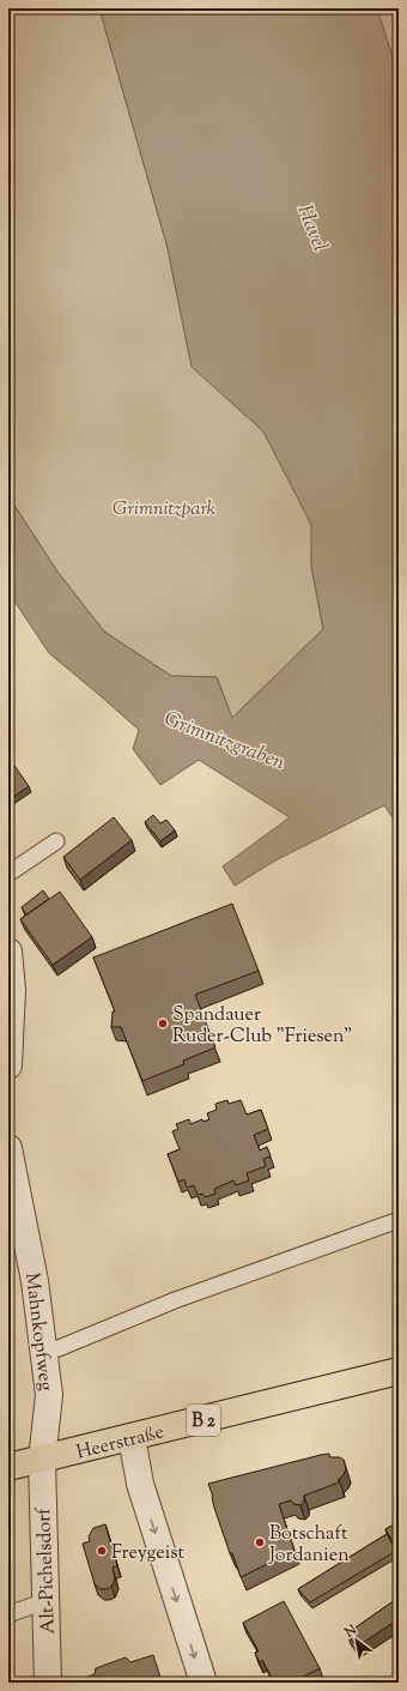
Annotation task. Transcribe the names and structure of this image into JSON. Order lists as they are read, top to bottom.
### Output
{
  "streets": {
    "main road": ["B 2", "Heerstraße"],
    "street": ["Mahnkopfweg", "Alt-Pichelsdorf"]
  },
  "crossings": [
    ["Mahnkopfweg", "Heerstraße"],
    ["Mahnkopfweg", "Alt-Pichelsdorf"],
    ["Heerstraße", "Alt-Pichelsdorf"]
  ],
  "water": ["Havel", "Grimnitzgraben"],
  "parks": ["Grimnitzpark"],
  "places": ["Spandauer Ruder-Club \"Friesen\"", "Botschaft Jordanien", "Freygeist"],
  "north": "top left"
}
